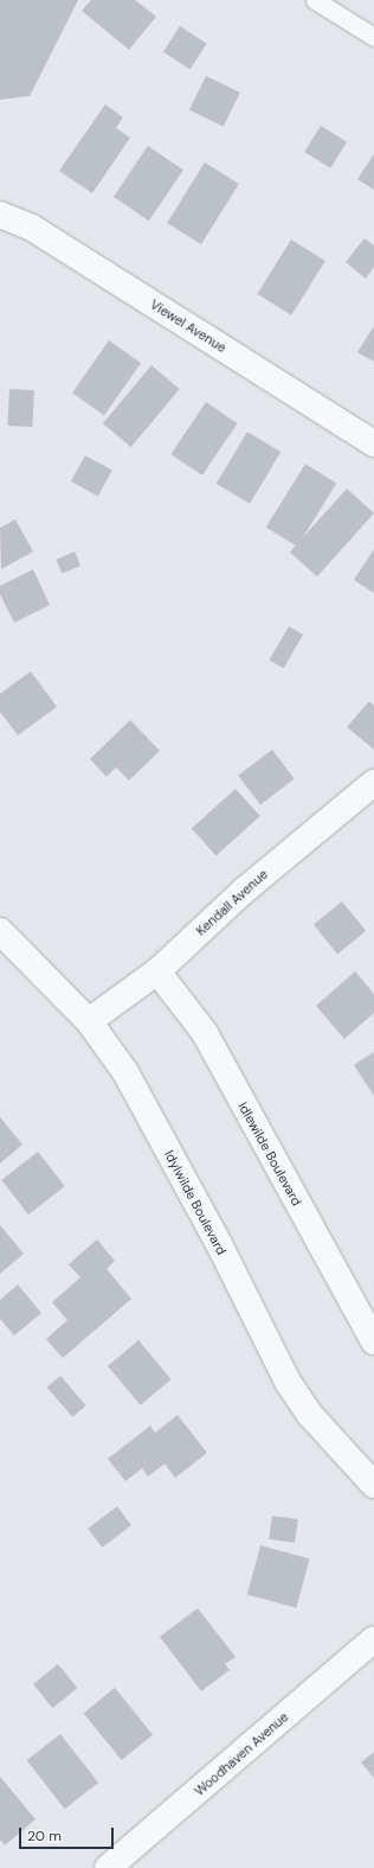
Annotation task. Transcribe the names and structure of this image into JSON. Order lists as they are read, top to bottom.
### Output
{
  "streets": {
    "street": [
      "Viewel Avenue",
      "Kendall Avenue",
      "Idlewilde Boulevard",
      "Idylwilde Boulevard",
      "Woodhaven Avenue"
    ]
  },
  "crossings": [
    ["Kendall Avenue", "Idlewilde Boulevard"],
    ["Kendall Avenue", "Idylwilde Boulevard"]
  ],
  "scale_bar": "20 m"
}
